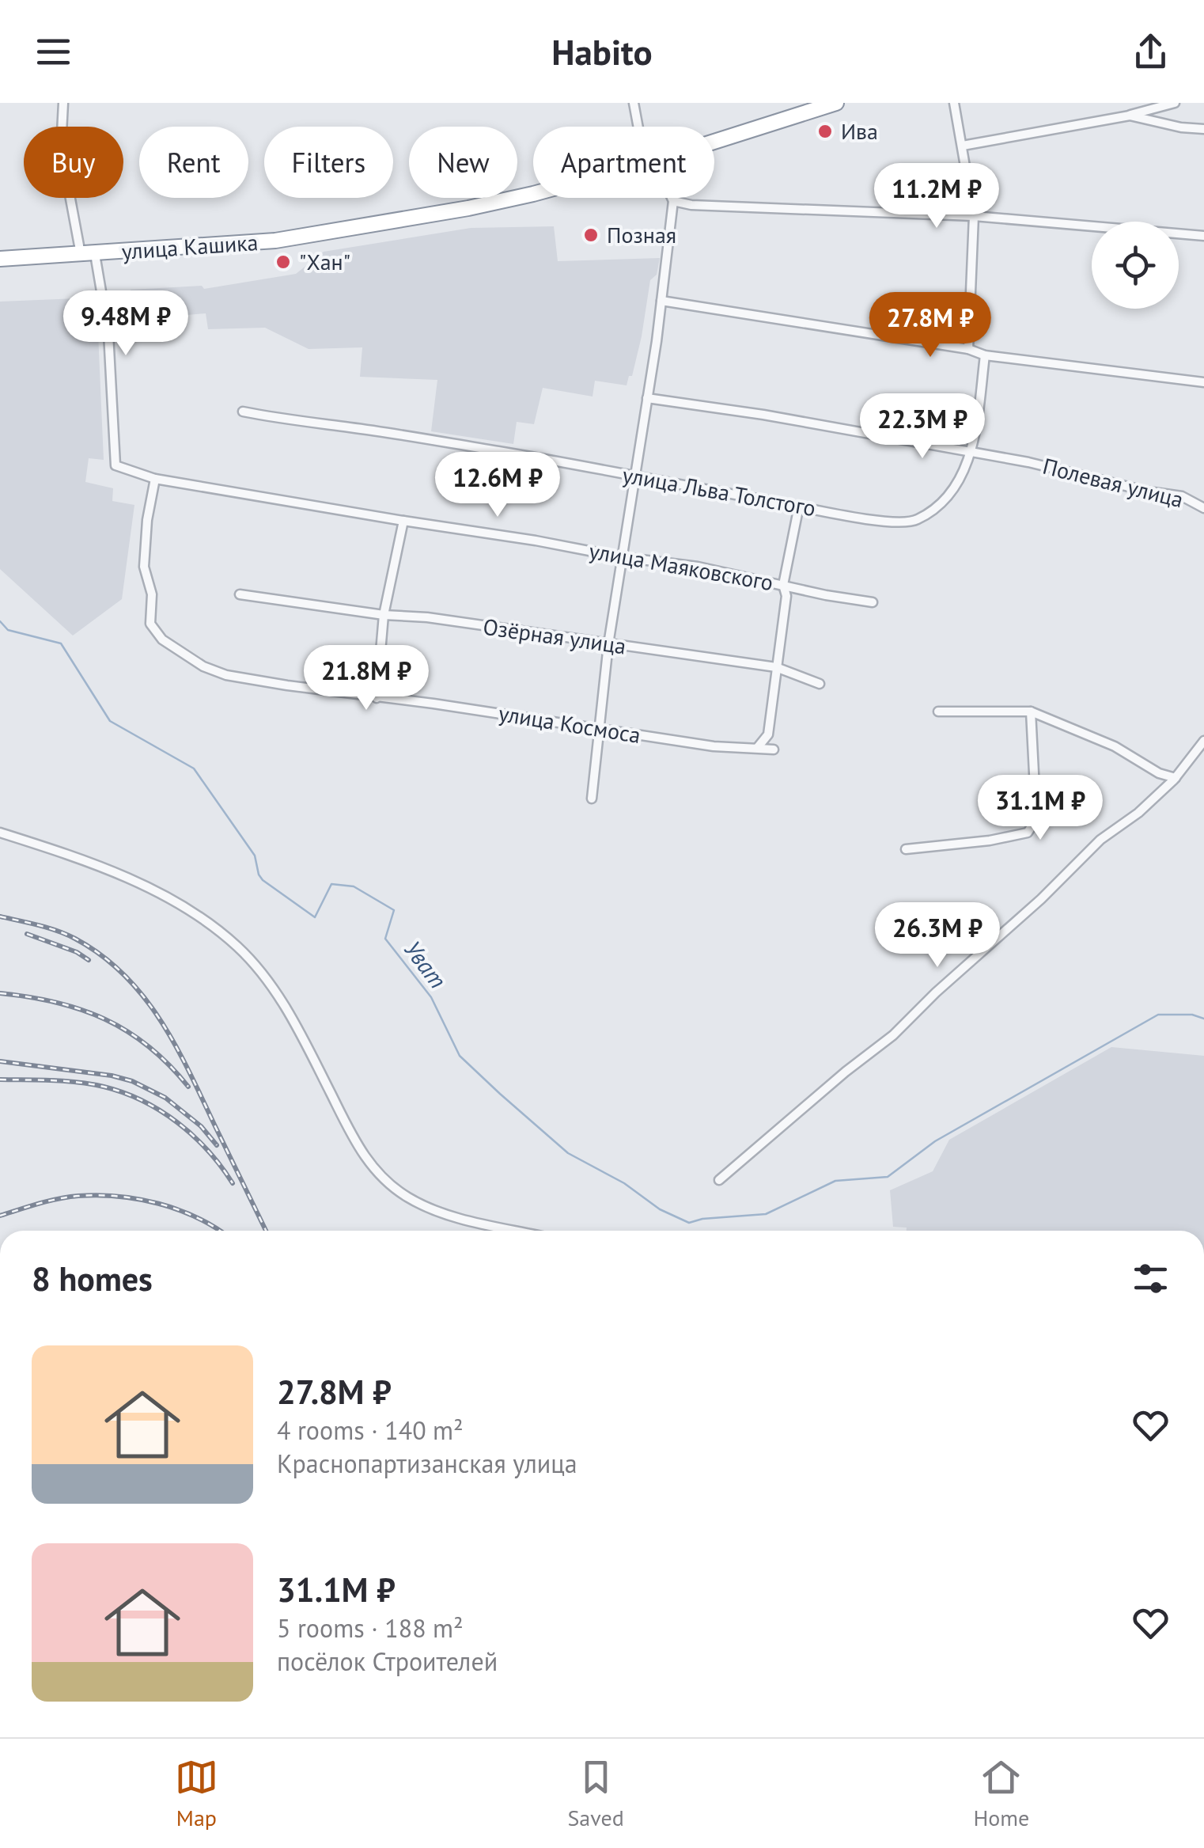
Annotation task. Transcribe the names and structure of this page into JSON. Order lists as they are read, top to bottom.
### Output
{
  "streets": {
    "highway": ["улица Кашика"],
    "street": [
      "Полевая улица",
      "улица Льва Толстого",
      "улица Маяковского",
      "Озёрная улица",
      "улица Космоса"
    ]
  },
  "crossings": [
    ["улица Кашика", "улица Маяковского"],
    ["Полевая улица", "улица Льва Толстого"],
    ["улица Маяковского", "улица Космоса"]
  ],
  "water": ["Уват"],
  "places": ["Ива", "Позная", "\"Хан\""],
  "page": {
    "header": "Habito",
    "chip": [
      "Buy",
      "Rent",
      "Filters",
      "New",
      "Apartment"
    ],
    "price": [
      "11.2M ₽",
      "9.48M ₽",
      "27.8M ₽",
      "22.3M ₽",
      "12.6M ₽",
      "21.8M ₽",
      "31.1M ₽",
      "26.3M ₽"
    ],
    "heading": "8 homes",
    "list": [
      {
        "name": "27.8M ₽",
        "note": "4 rooms · 140 m² · Краснопартизанская улица"
      },
      {
        "name": "31.1M ₽",
        "note": "5 rooms · 188 m² · посёлок Строителей"
      }
    ],
    "tabs": ["Map", "Saved", "Home"]
  }
}
